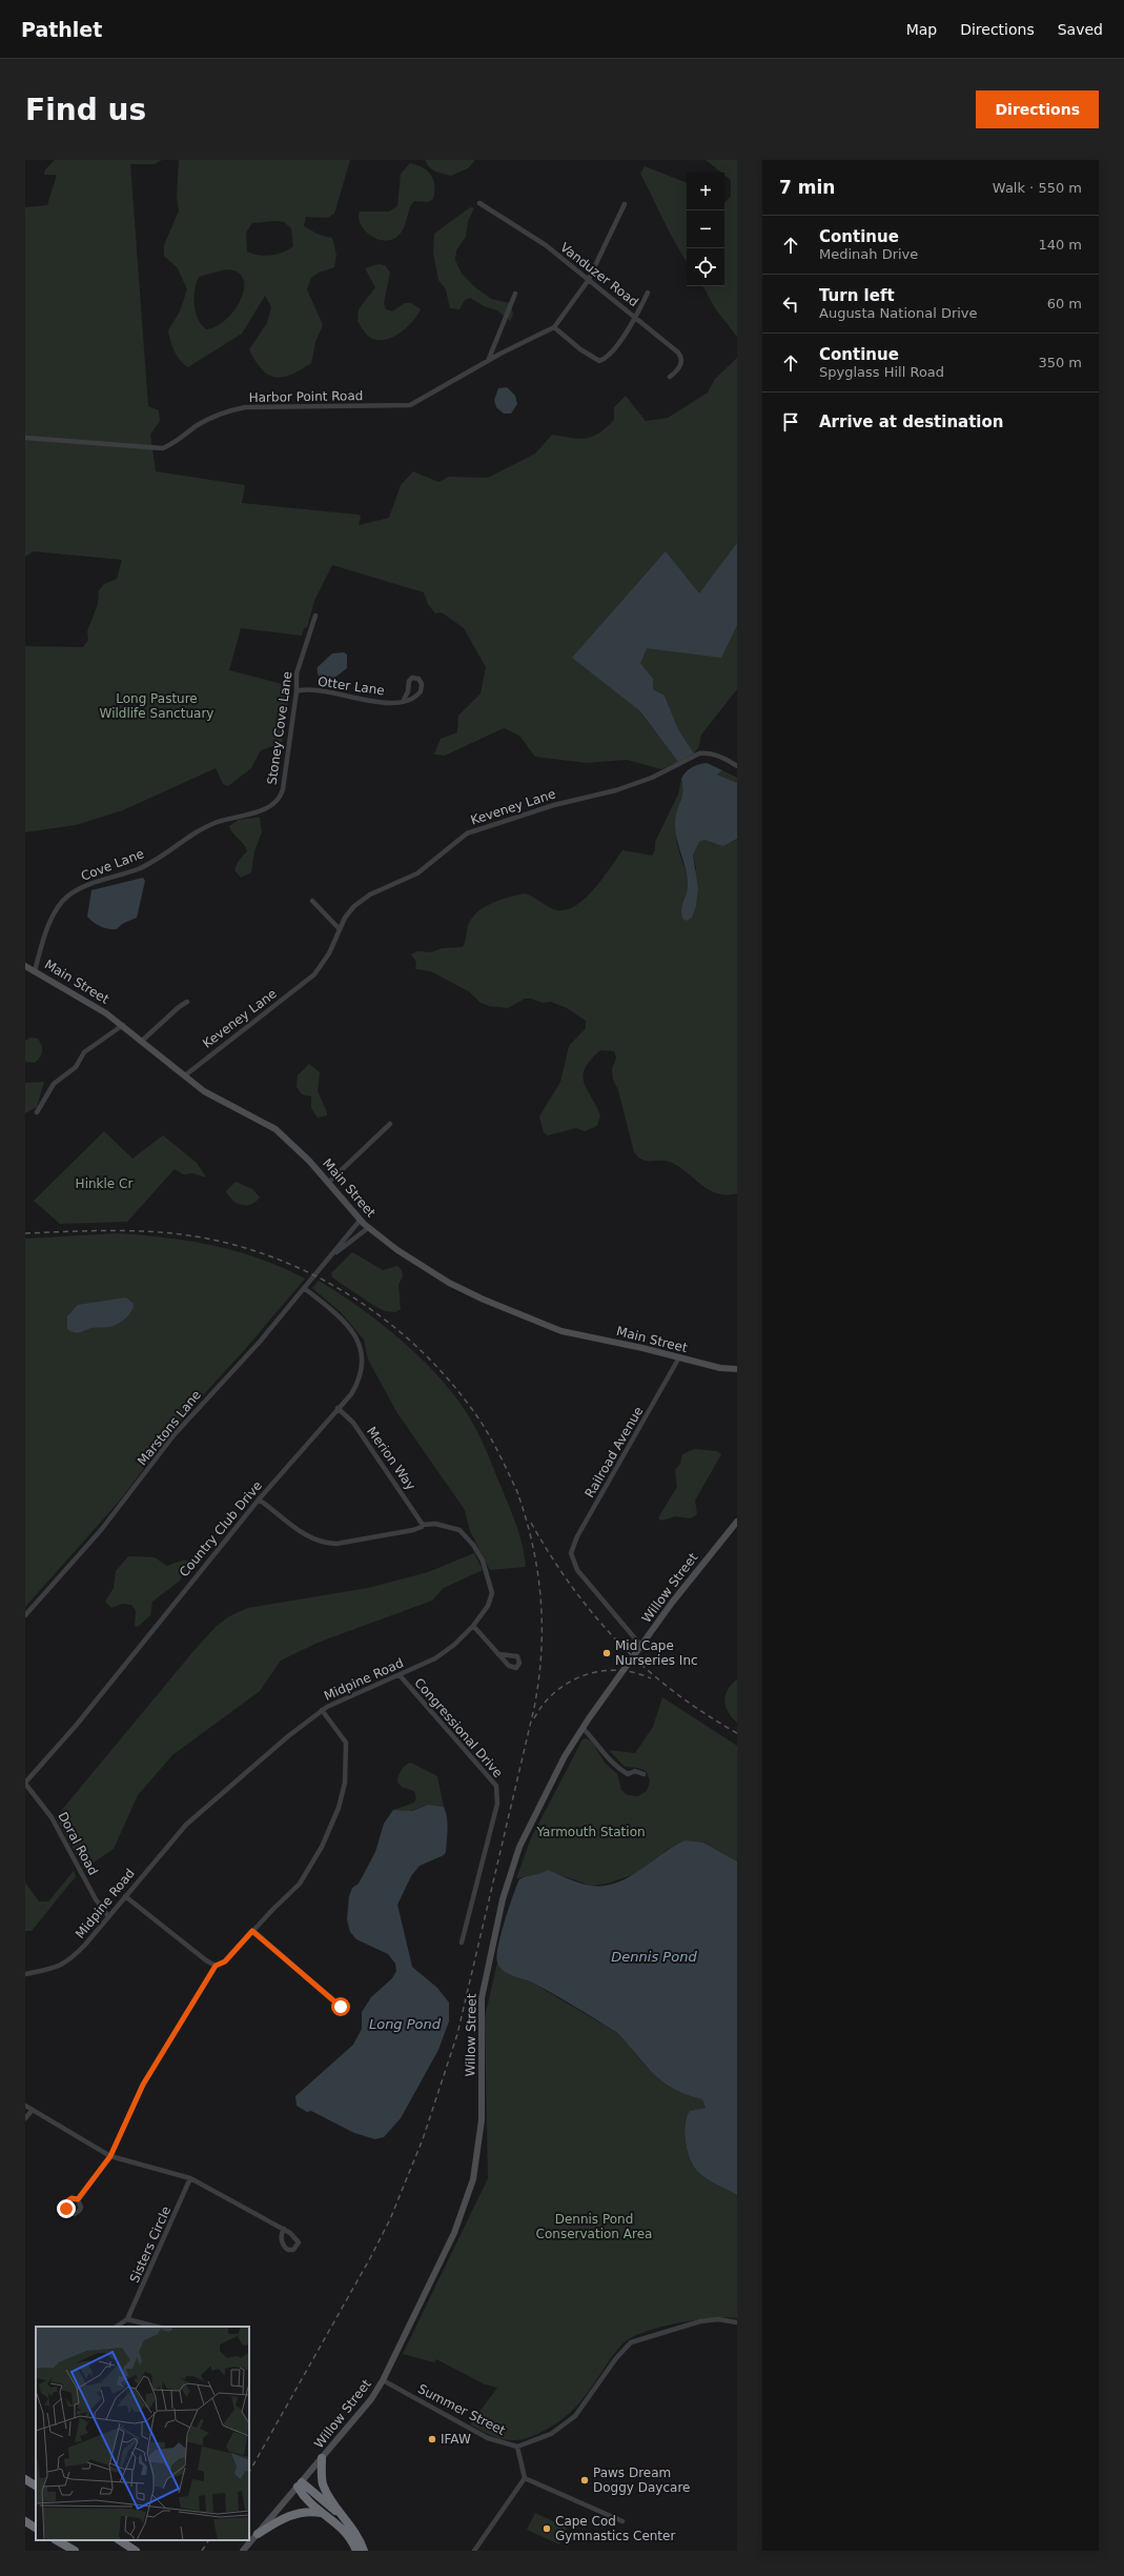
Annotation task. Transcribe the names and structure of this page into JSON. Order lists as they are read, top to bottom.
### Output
{
  "streets": {
    "main road": ["Main Street", "Willow Street"],
    "street": [
      "Vanduzer Road",
      "Harbor Point Road",
      "Otter Lane",
      "Stoney Cove Lane",
      "Keveney Lane",
      "Cove Lane",
      "Marstons Lane",
      "Railroad Avenue",
      "Merion Way",
      "Country Club Drive",
      "Midpine Road",
      "Congressional Drive",
      "Doral Road",
      "Sisters Circle",
      "Summer Street"
    ]
  },
  "crossings": [
    ["Otter Lane", "Stoney Cove Lane"],
    ["Stoney Cove Lane", "Cove Lane"],
    ["Keveney Lane", "Main Street"],
    ["Cove Lane", "Main Street"],
    ["Main Street", "Marstons Lane"],
    ["Main Street", "Railroad Avenue"],
    ["Marstons Lane", "Country Club Drive"],
    ["Railroad Avenue", "Willow Street"],
    ["Merion Way", "Country Club Drive"],
    ["Merion Way", "Midpine Road"],
    ["Country Club Drive", "Midpine Road"],
    ["Country Club Drive", "Doral Road"],
    ["Willow Street", "Summer Street"],
    ["Midpine Road", "Congressional Drive"],
    ["Midpine Road", "Doral Road"]
  ],
  "water": ["Dennis Pond", "Long Pond"],
  "parks": [
    "Long Pasture Wildlife Sanctuary",
    "Hinkle Cr",
    "Yarmouth Station",
    "Dennis Pond Conservation Area"
  ],
  "places": [
    "Mid Cape Nurseries Inc",
    "IFAW",
    "Paws Dream Doggy Daycare",
    "Cape Cod Gymnastics Center"
  ],
  "page": {
    "header": "Pathlet",
    "nav": ["Map", "Directions", "Saved"],
    "buttons": "Directions",
    "title": "Find us",
    "heading": ["7 min", "Walk · 550 m"],
    "map_buttons": ["+", "−"],
    "list": [
      ["Continue", "Medinah Drive", "140 m"],
      ["Turn left", "Augusta National Drive", "60 m"],
      ["Continue", "Spyglass Hill Road", "350 m"],
      "Arrive at destination"
    ]
  }
}
